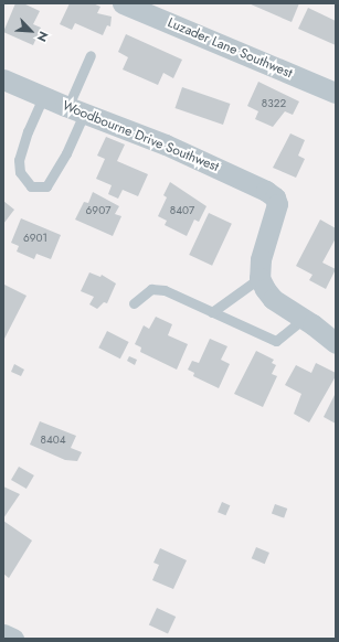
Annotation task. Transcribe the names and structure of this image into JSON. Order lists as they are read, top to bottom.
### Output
{
  "streets": {
    "street": ["Luzader Lane Southwest", "Woodbourne Drive Southwest"]
  },
  "house_numbers": [
    "8322",
    "6907",
    "8407",
    "6901",
    "8404"
  ],
  "north": "bottom right"
}
